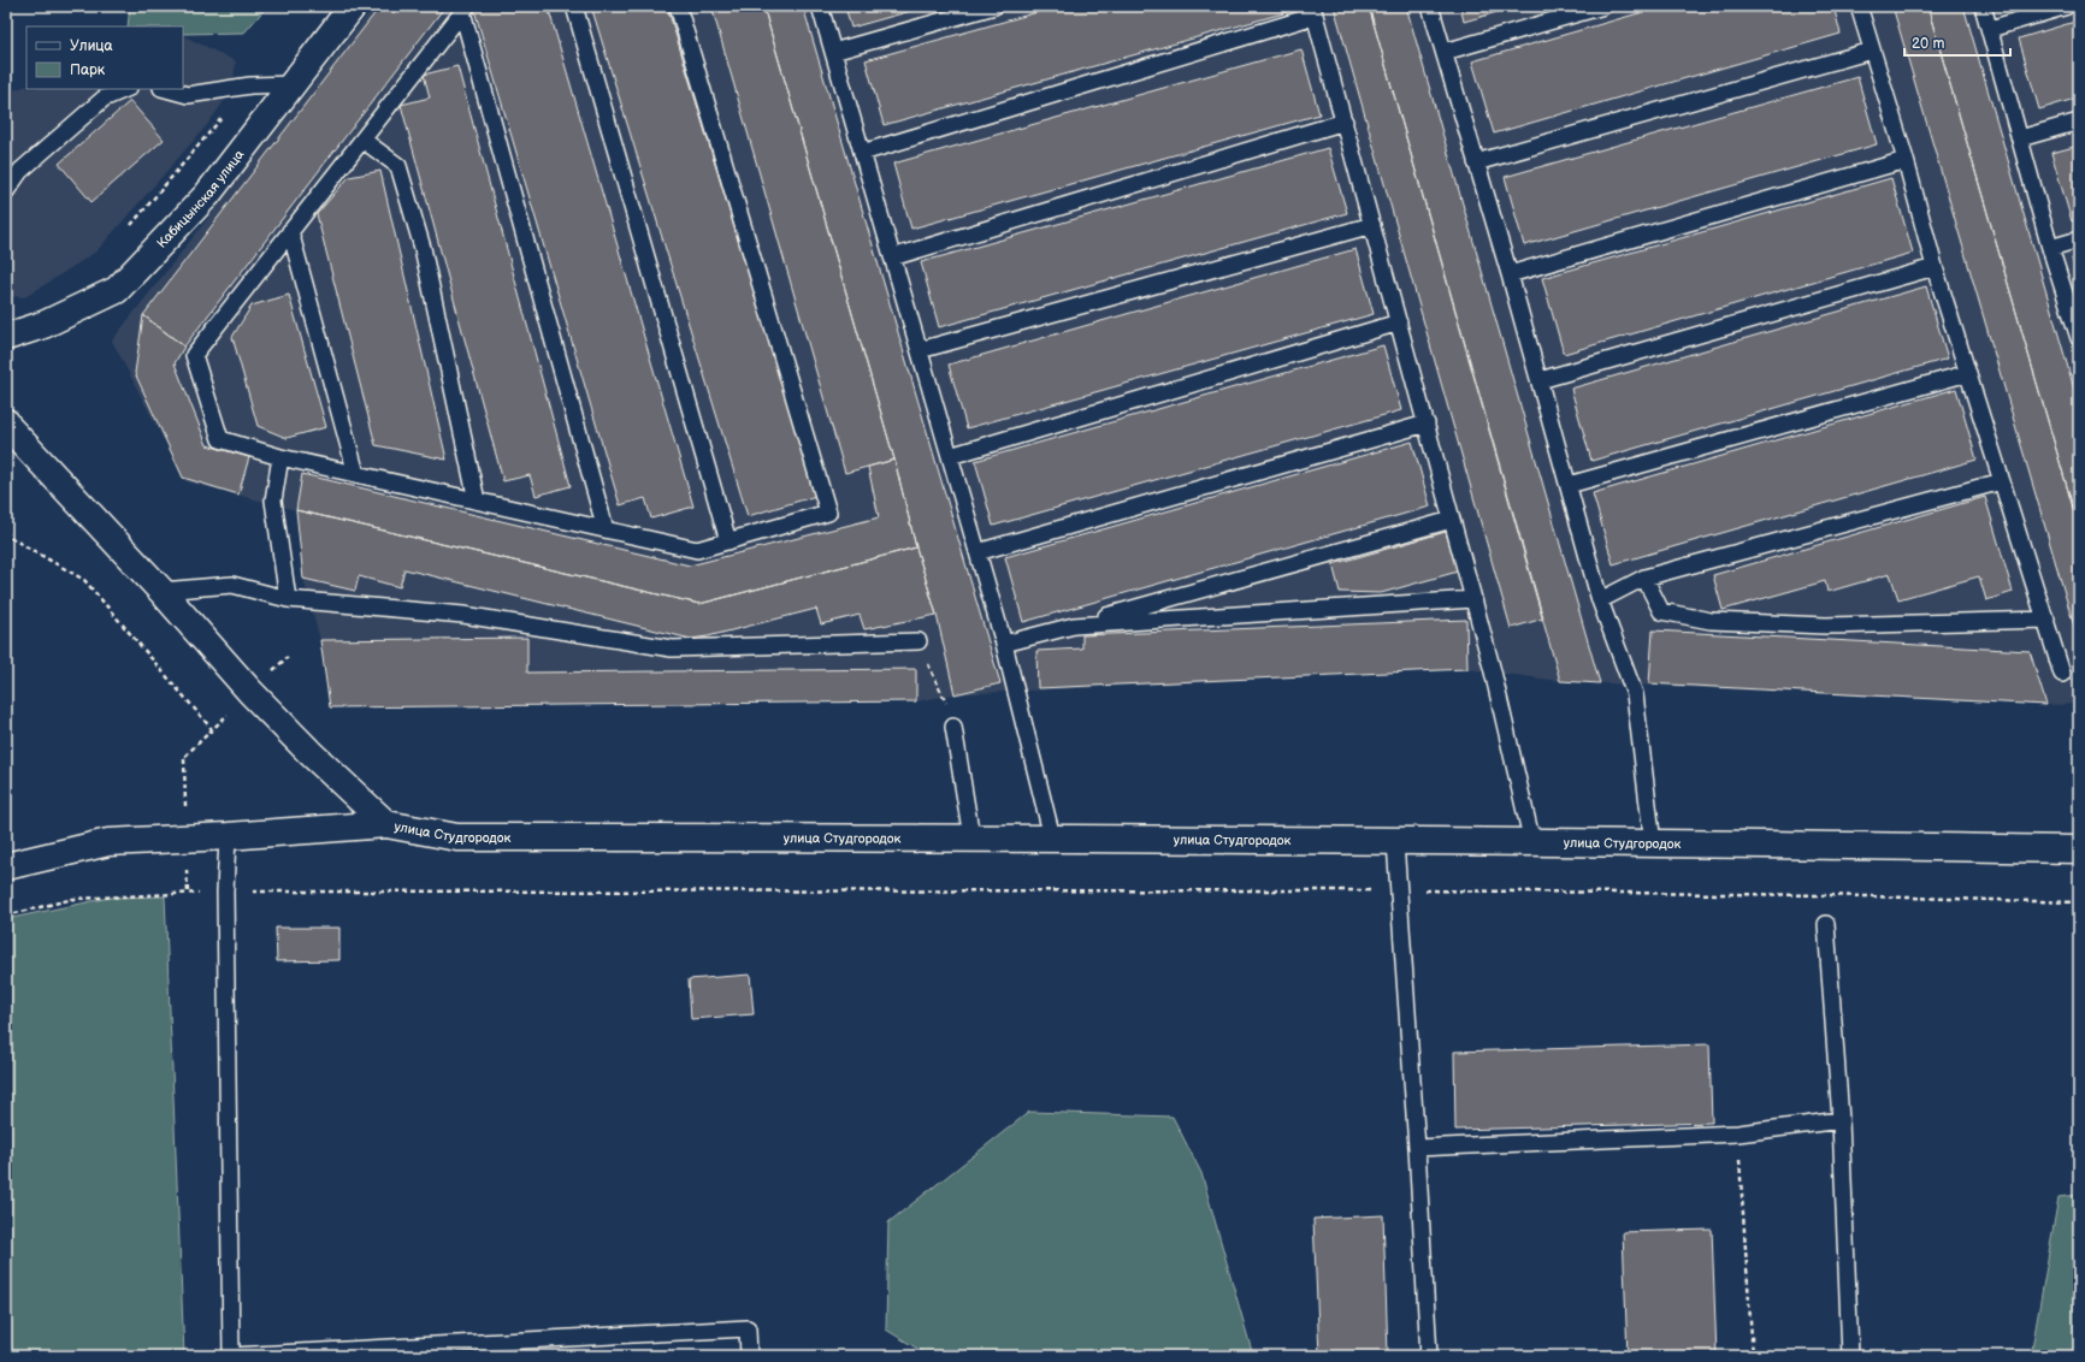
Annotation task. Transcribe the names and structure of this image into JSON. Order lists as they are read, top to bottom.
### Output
{
  "streets": {
    "street": ["Кабицынская улица", "улица Студгородок"]
  },
  "legend": ["Улица", "Парк"],
  "scale_bar": "20 m"
}
